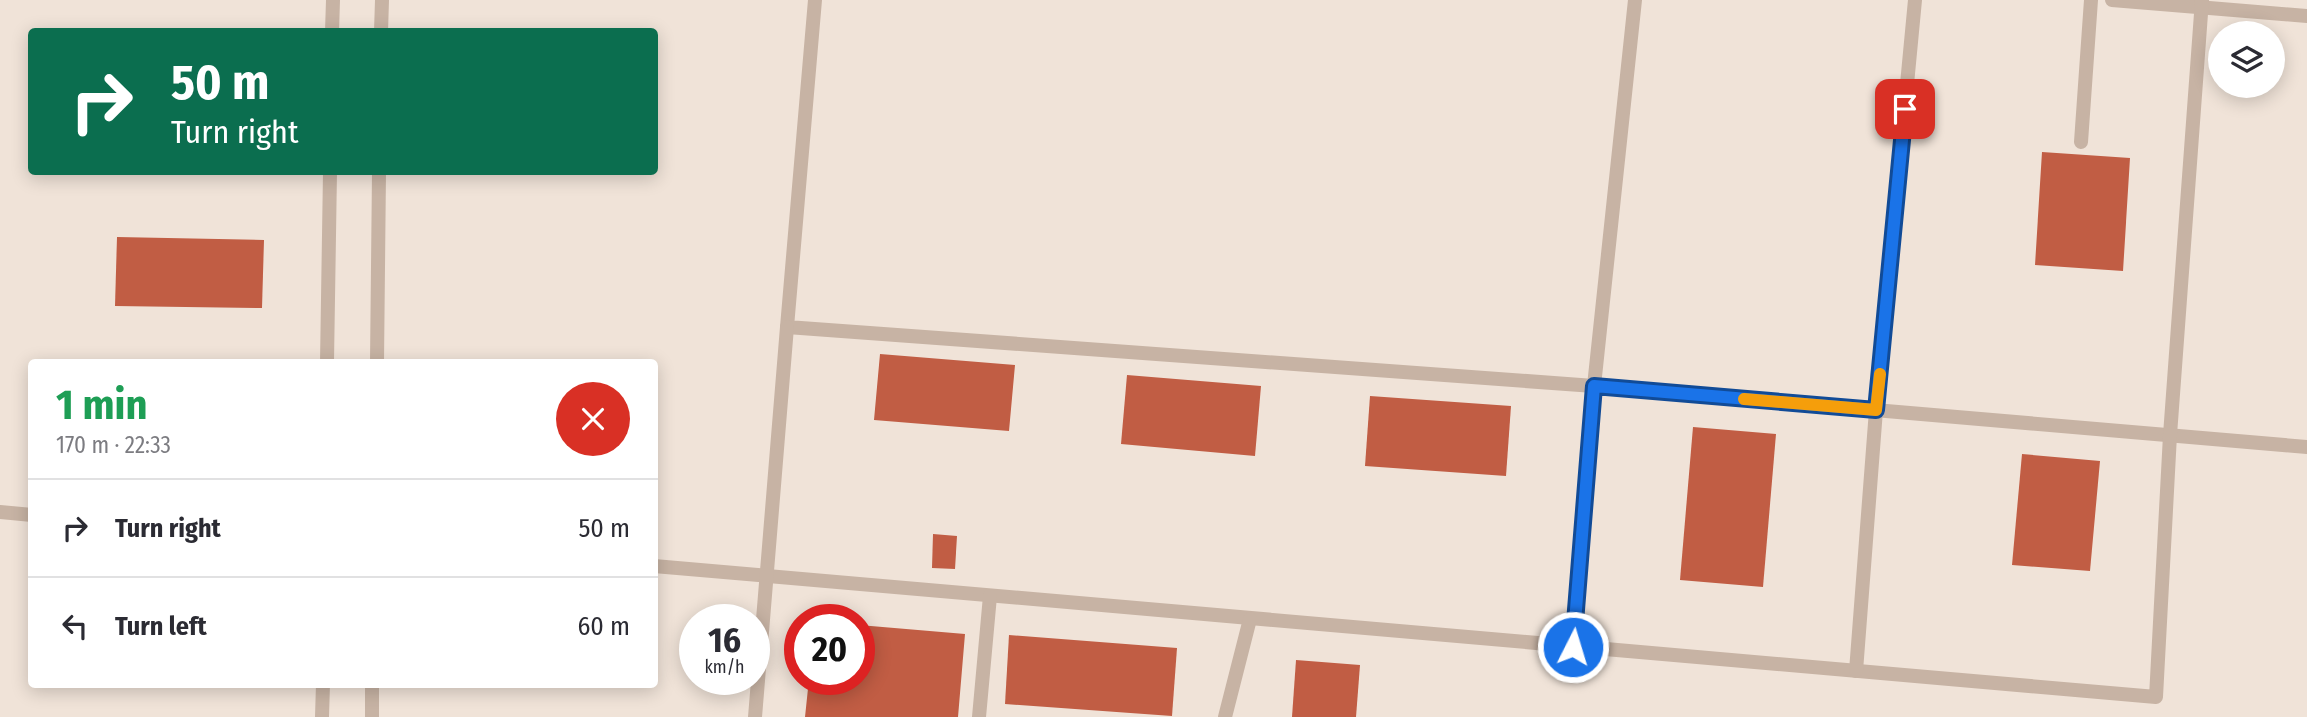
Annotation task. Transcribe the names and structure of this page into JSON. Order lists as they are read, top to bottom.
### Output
{
  "page": {
    "turn": ["50 m", "Turn right"],
    "heading": ["1 min", "170 m · 22:33"],
    "list": [
      {
        "name": "Turn right",
        "value": "50 m"
      },
      {
        "name": "Turn left",
        "value": "60 m"
      }
    ],
    "speed": "16 km/h",
    "limit": "20"
  }
}
